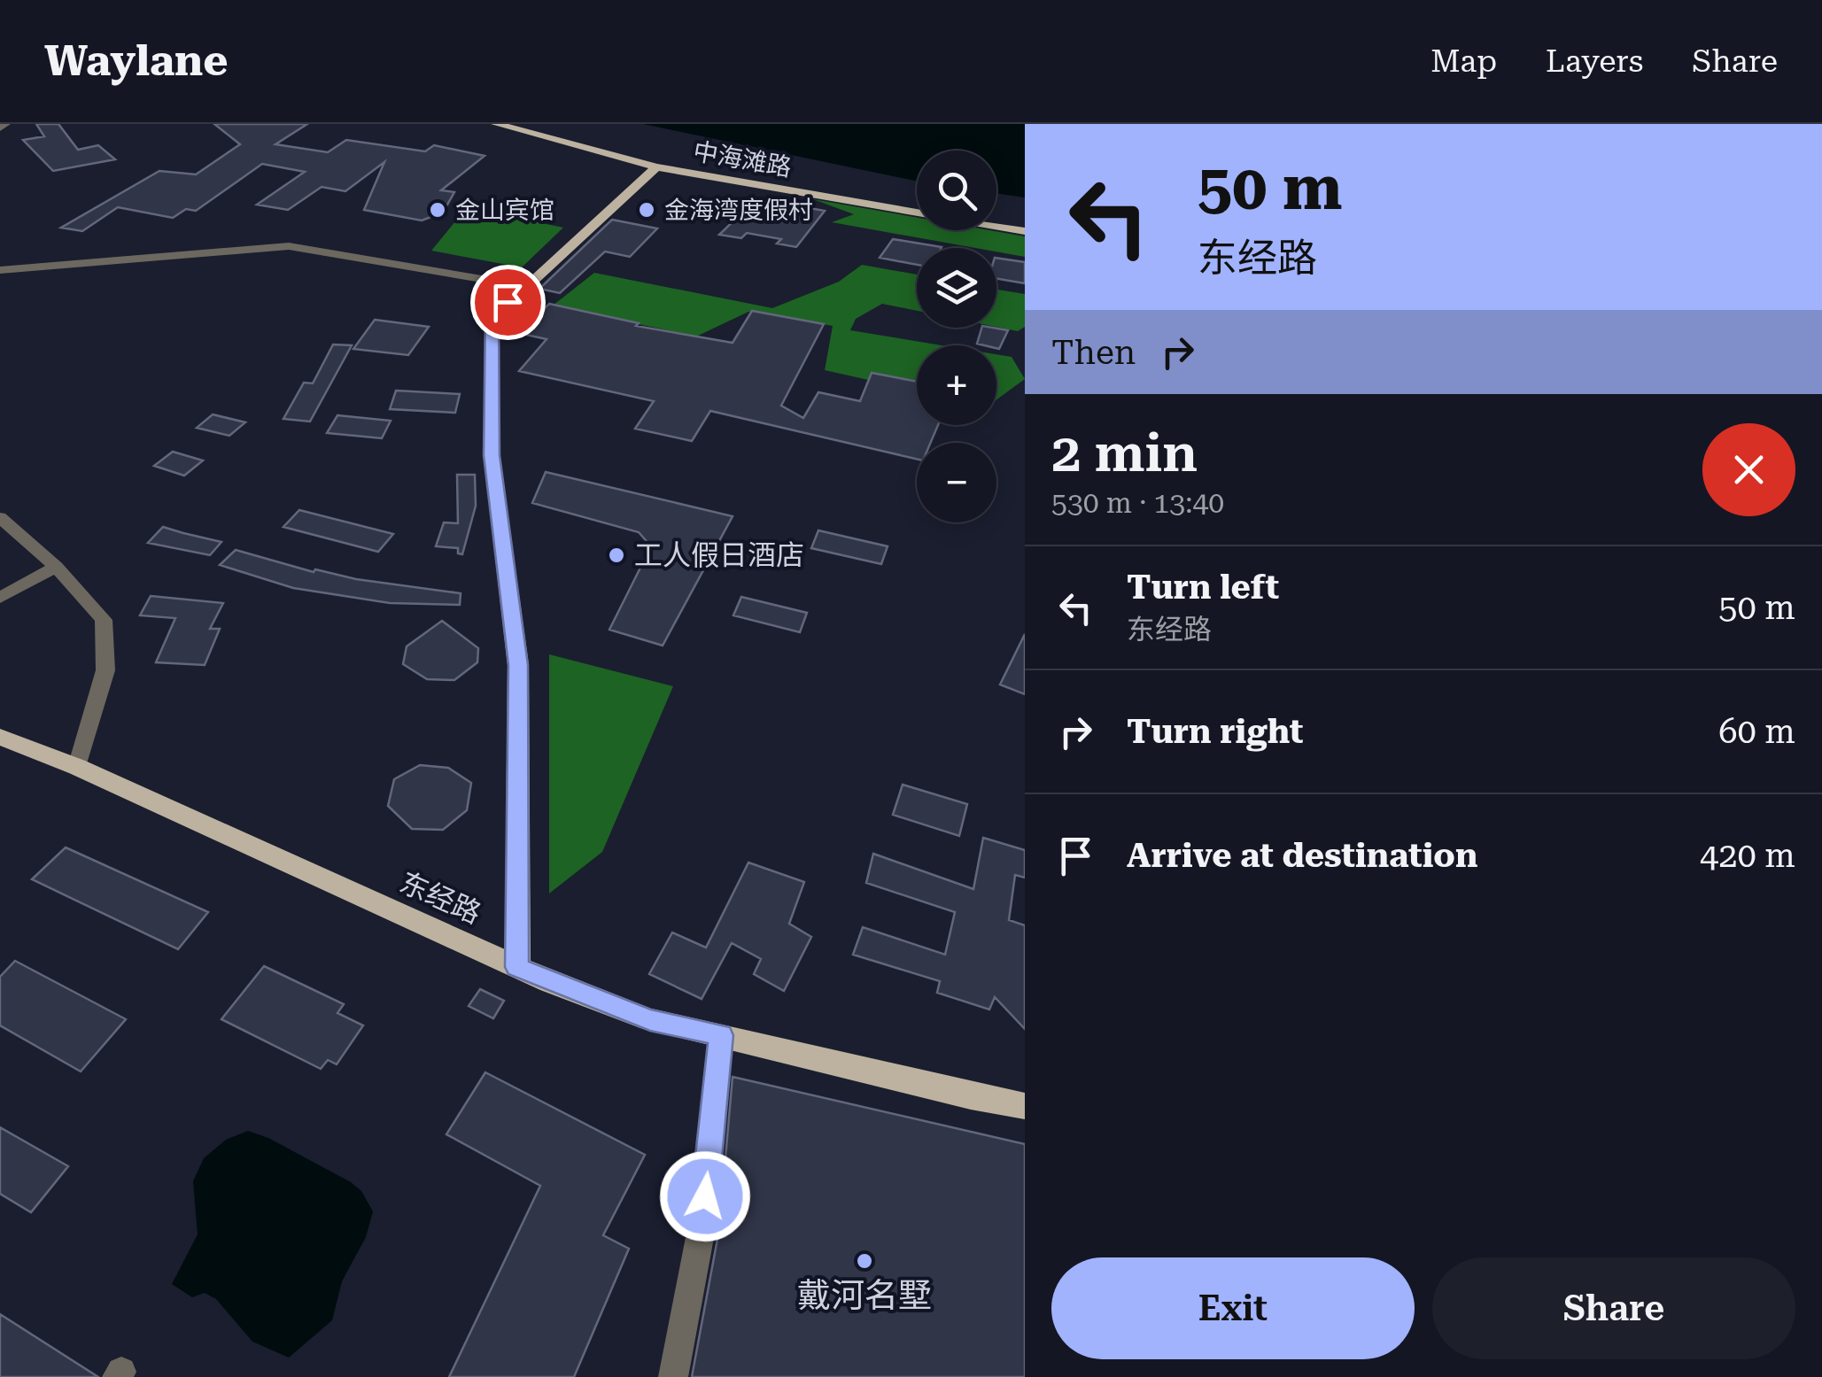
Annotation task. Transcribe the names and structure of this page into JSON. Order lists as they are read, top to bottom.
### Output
{
  "streets": {
    "main road": ["中海滩路", "东经路"]
  },
  "places": [
    "金山宾馆",
    "金海湾度假村",
    "工人假日酒店",
    "戴河名墅"
  ],
  "page": {
    "header": "Waylane",
    "nav": ["Map", "Layers", "Share"],
    "turn": ["50 m", "东经路"],
    "map_buttons": ["+", "−"],
    "then": "Then",
    "heading": ["2 min", "530 m · 13:40"],
    "list": [
      {
        "name": "Turn left",
        "note": "东经路",
        "value": "50 m"
      },
      {
        "name": "Turn right",
        "value": "60 m"
      },
      {
        "name": "Arrive at destination",
        "value": "420 m"
      }
    ],
    "buttons": ["Exit", "Share"]
  }
}
